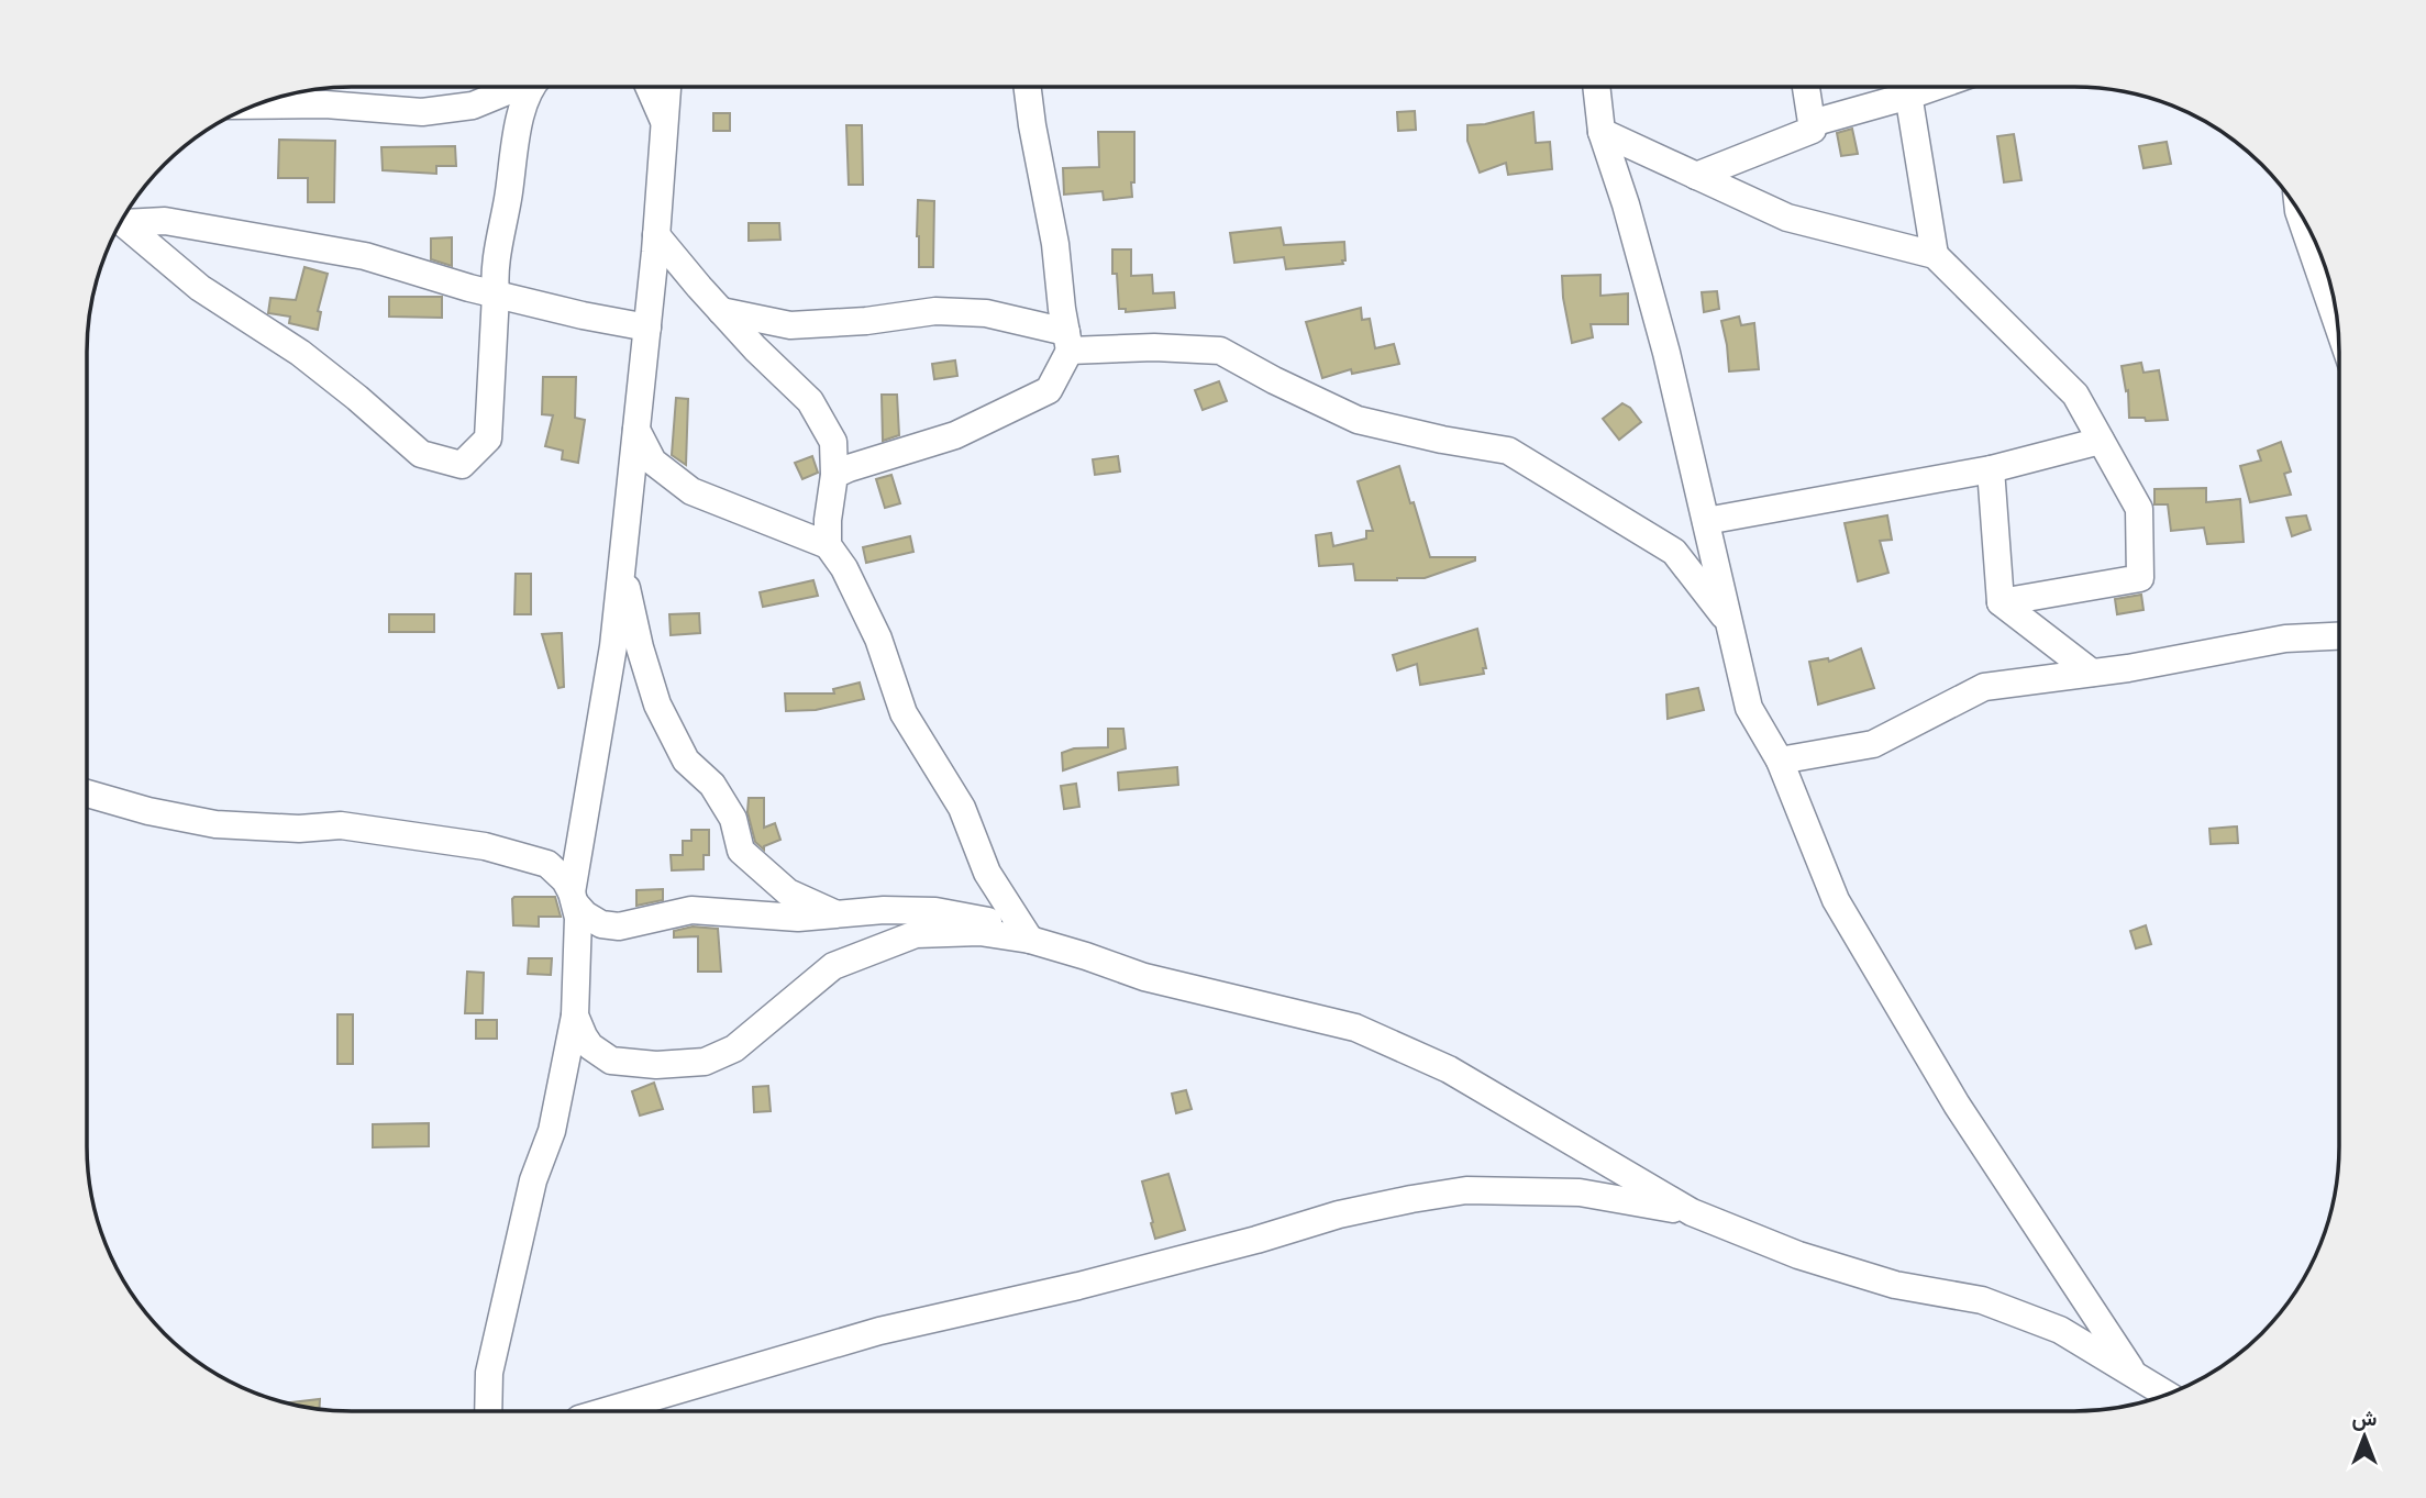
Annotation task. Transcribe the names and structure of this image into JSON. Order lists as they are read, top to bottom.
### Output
{
  "north": "top"
}
